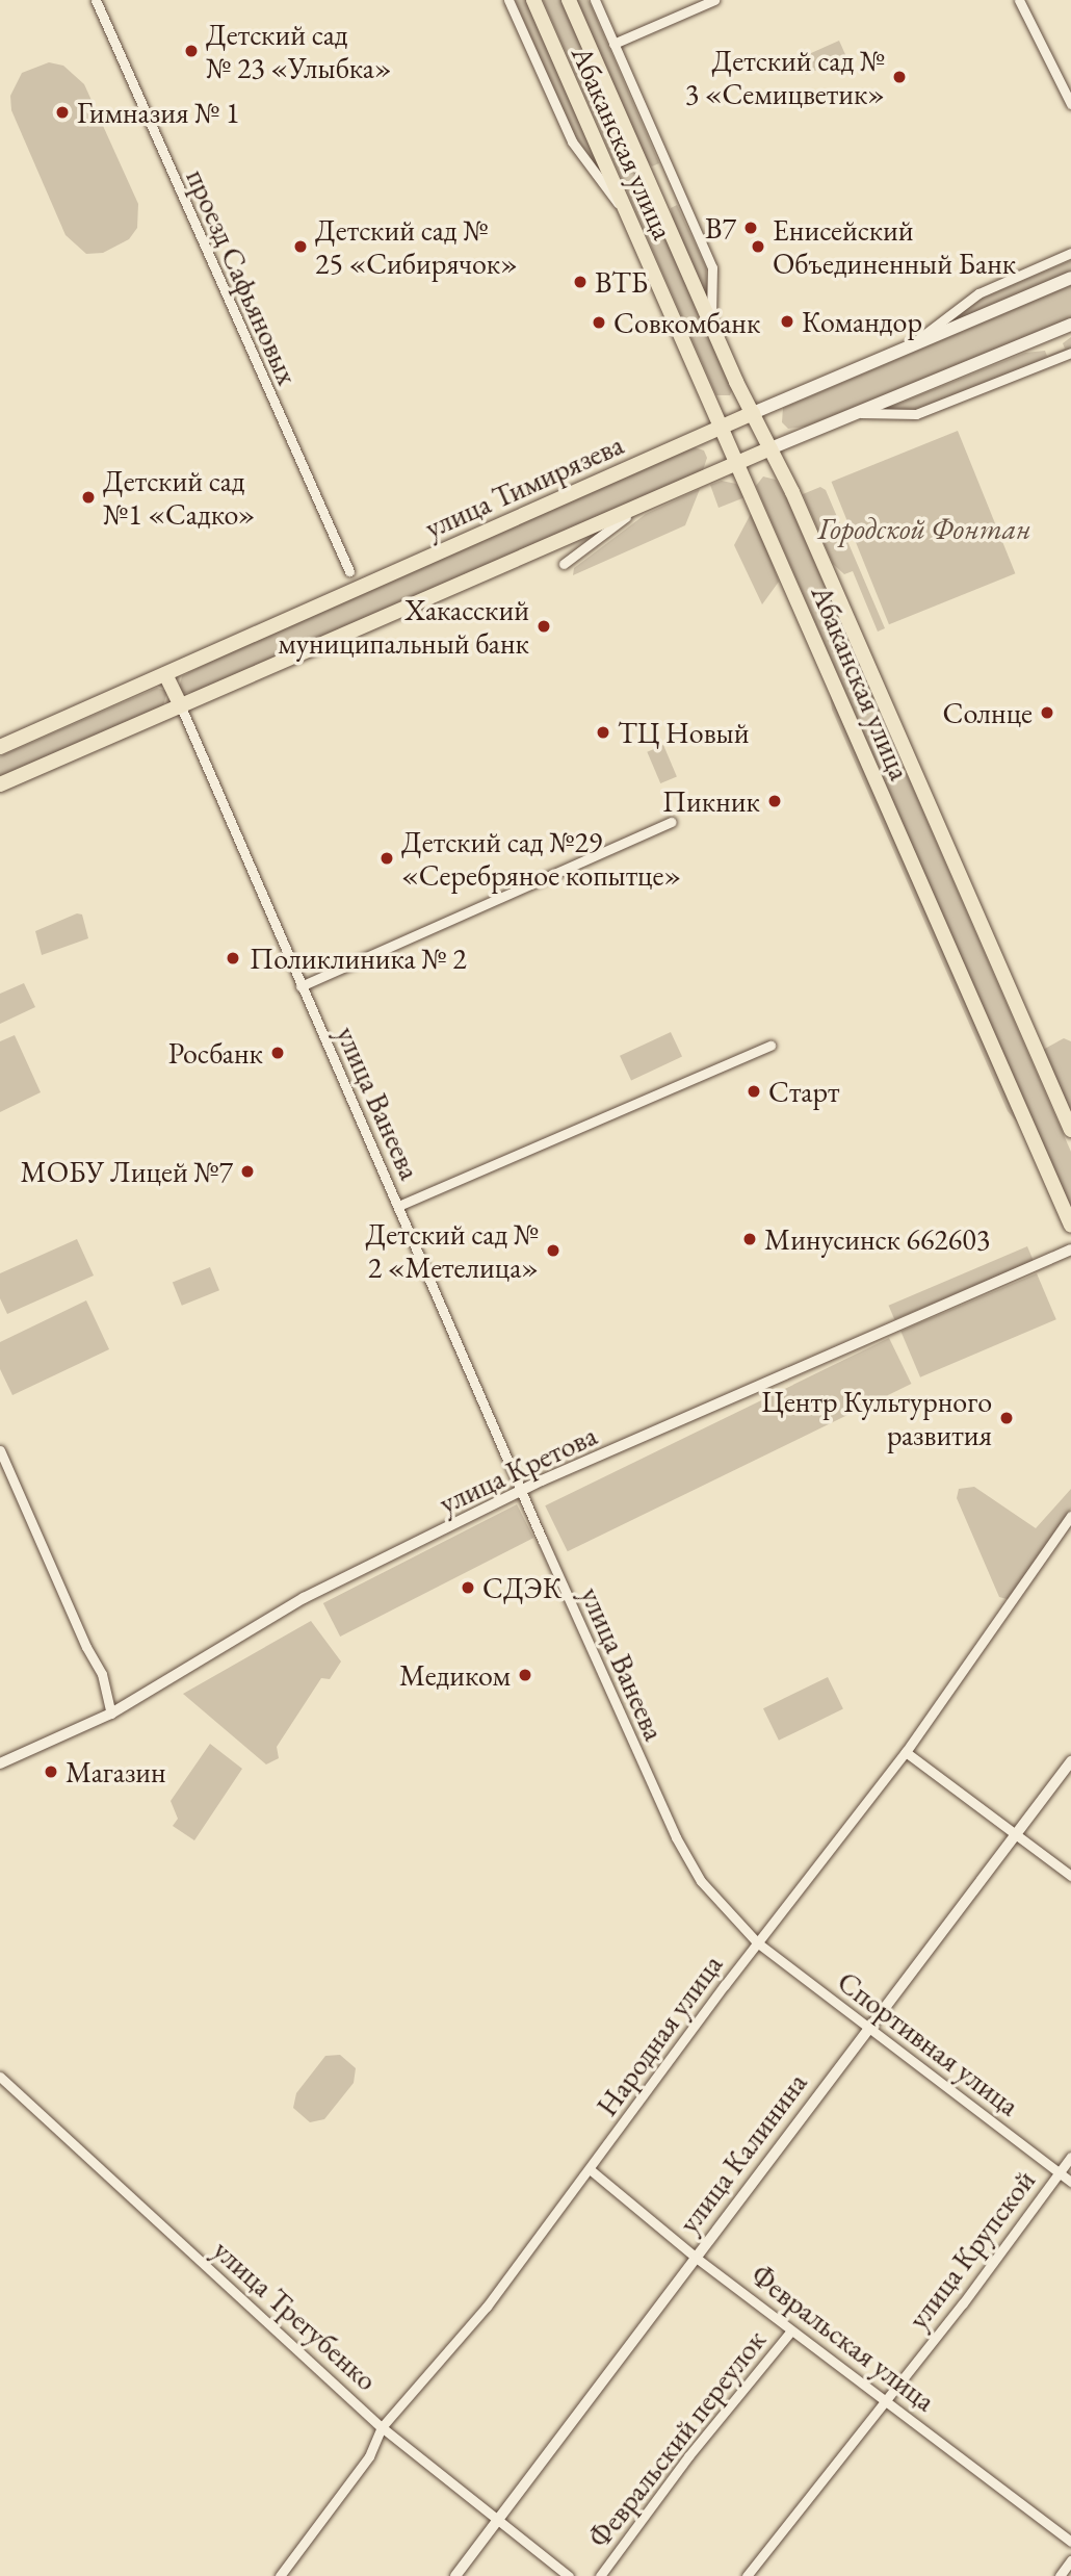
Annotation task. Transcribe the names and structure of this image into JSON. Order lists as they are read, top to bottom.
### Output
{
  "streets": {
    "main road": ["Абаканская улица", "улица Тимирязева"],
    "street": [
      "проезд Сафьяновых",
      "улица Ванеева",
      "улица Кретова",
      "Народная улица",
      "Спортивная улица",
      "улица Калинина",
      "улица Крупской",
      "улица Трегубенко",
      "Февральская улица",
      "Февральский переулок"
    ]
  },
  "crossings": [
    ["Абаканская улица", "улица Тимирязева"],
    ["улица Ванеева", "улица Кретова"],
    ["улица Ванеева", "Народная улица"],
    ["улица Ванеева", "Спортивная улица"],
    ["Народная улица", "Спортивная улица"],
    ["Народная улица", "улица Трегубенко"],
    ["Народная улица", "Февральская улица"],
    ["Спортивная улица", "улица Калинина"],
    ["Спортивная улица", "улица Крупской"],
    ["улица Калинина", "улица Трегубенко"],
    ["улица Калинина", "Февральская улица"],
    ["улица Крупской", "Февральская улица"],
    ["Февральская улица", "Февральский переулок"]
  ],
  "parks": ["Городской Фонтан"],
  "places": [
    "Детский сад № 23 «Улыбка»",
    "Детский сад № 3 «Семицветик»",
    "Гимназия № 1",
    "В7",
    "Детский сад № 25 «Сибирячок»",
    "Енисейский Объединенный Банк",
    "ВТБ",
    "Командор",
    "Совкомбанк",
    "Детский сад №1 «Cадко»",
    "Хакасский муниципальный банк",
    "Солнце",
    "ТЦ Новый",
    "Пикник",
    "Детский сад №29 «Серебряное копытце»",
    "Поликлиника № 2",
    "Росбанк",
    "Старт",
    "МОБУ Лицей №7",
    "Минусинск 662603",
    "Детский сад № 2 «Метелица»",
    "Центр Культурного развития",
    "СДЭК",
    "Медиком",
    "Магазин"
  ]
}
